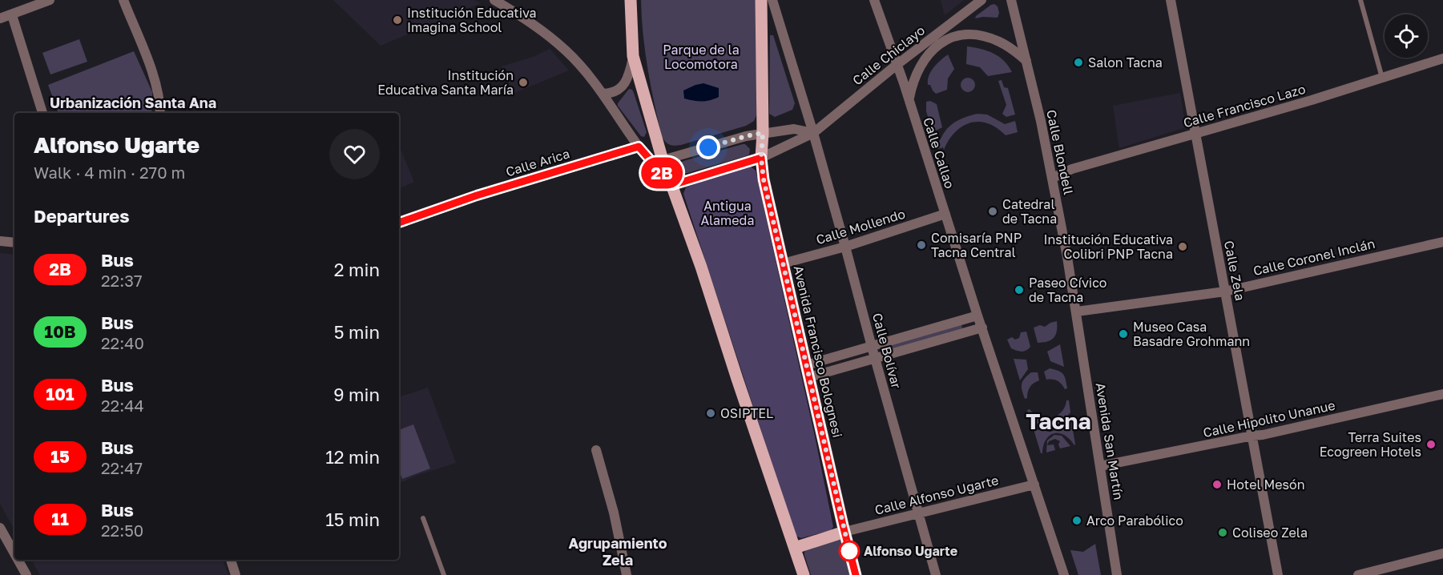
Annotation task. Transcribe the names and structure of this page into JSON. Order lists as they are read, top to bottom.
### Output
{
  "streets": {
    "main road": ["Avenida Francisco Bolognesi"],
    "street": [
      "Calle Chiclayo",
      "Calle Francisco Lazo",
      "Calle Blondell",
      "Calle Callao",
      "Calle Arica",
      "Calle Mollendo",
      "Calle Coronel Inclán",
      "Calle Zela",
      "Calle Bolívar",
      "Calle Hipolito Unanue",
      "Avenida San Martín",
      "Calle Alfonso Ugarte"
    ]
  },
  "crossings": [
    ["Calle Chiclayo", "Calle Callao"],
    ["Calle Chiclayo", "Calle Bolívar"],
    ["Calle Chiclayo", "Avenida Francisco Bolognesi"],
    ["Calle Francisco Lazo", "Calle Blondell"],
    ["Calle Francisco Lazo", "Calle Zela"],
    ["Calle Blondell", "Calle Coronel Inclán"],
    ["Calle Blondell", "Avenida San Martín"],
    ["Calle Callao", "Calle Mollendo"],
    ["Calle Mollendo", "Calle Bolívar"],
    ["Calle Mollendo", "Avenida Francisco Bolognesi"],
    ["Calle Coronel Inclán", "Calle Zela"],
    ["Calle Coronel Inclán", "Avenida San Martín"],
    ["Calle Zela", "Calle Hipolito Unanue"],
    ["Calle Bolívar", "Calle Alfonso Ugarte"],
    ["Avenida Francisco Bolognesi", "Calle Alfonso Ugarte"],
    ["Calle Hipolito Unanue", "Avenida San Martín"]
  ],
  "districts": ["Urbanización Santa Ana", "Tacna", "Agrupamiento Zela"],
  "parks": ["Parque de la Locomotora", "Antigua Alameda"],
  "places": [
    "Institución Educativa Imagina School",
    "Salon Tacna",
    "Institución Educativa Santa María",
    "Catedral de Tacna",
    "Comisaría PNP Tacna Central",
    "Institución Educativa Colibri PNP Tacna",
    "Paseo Cívico de Tacna",
    "Museo Casa Basadre Grohmann",
    "OSIPTEL",
    "Terra Suites Ecogreen Hotels",
    "Hotel Mesón",
    "Arco Parabólico",
    "Coliseo Zela",
    "Alfonso Ugarte"
  ],
  "lines": ["bus line 2B"],
  "page": {
    "on_map": "2B",
    "heading": [
      ["Alfonso Ugarte", "Walk · 4 min · 270 m"],
      "Departures"
    ],
    "list": [
      {
        "mark": "2B",
        "name": "Bus",
        "note": "22:37",
        "value": "2 min"
      },
      {
        "mark": "10B",
        "name": "Bus",
        "note": "22:40",
        "value": "5 min"
      },
      {
        "mark": "101",
        "name": "Bus",
        "note": "22:44",
        "value": "9 min"
      },
      {
        "mark": "15",
        "name": "Bus",
        "note": "22:47",
        "value": "12 min"
      },
      {
        "mark": "11",
        "name": "Bus",
        "note": "22:50",
        "value": "15 min"
      }
    ]
  }
}
